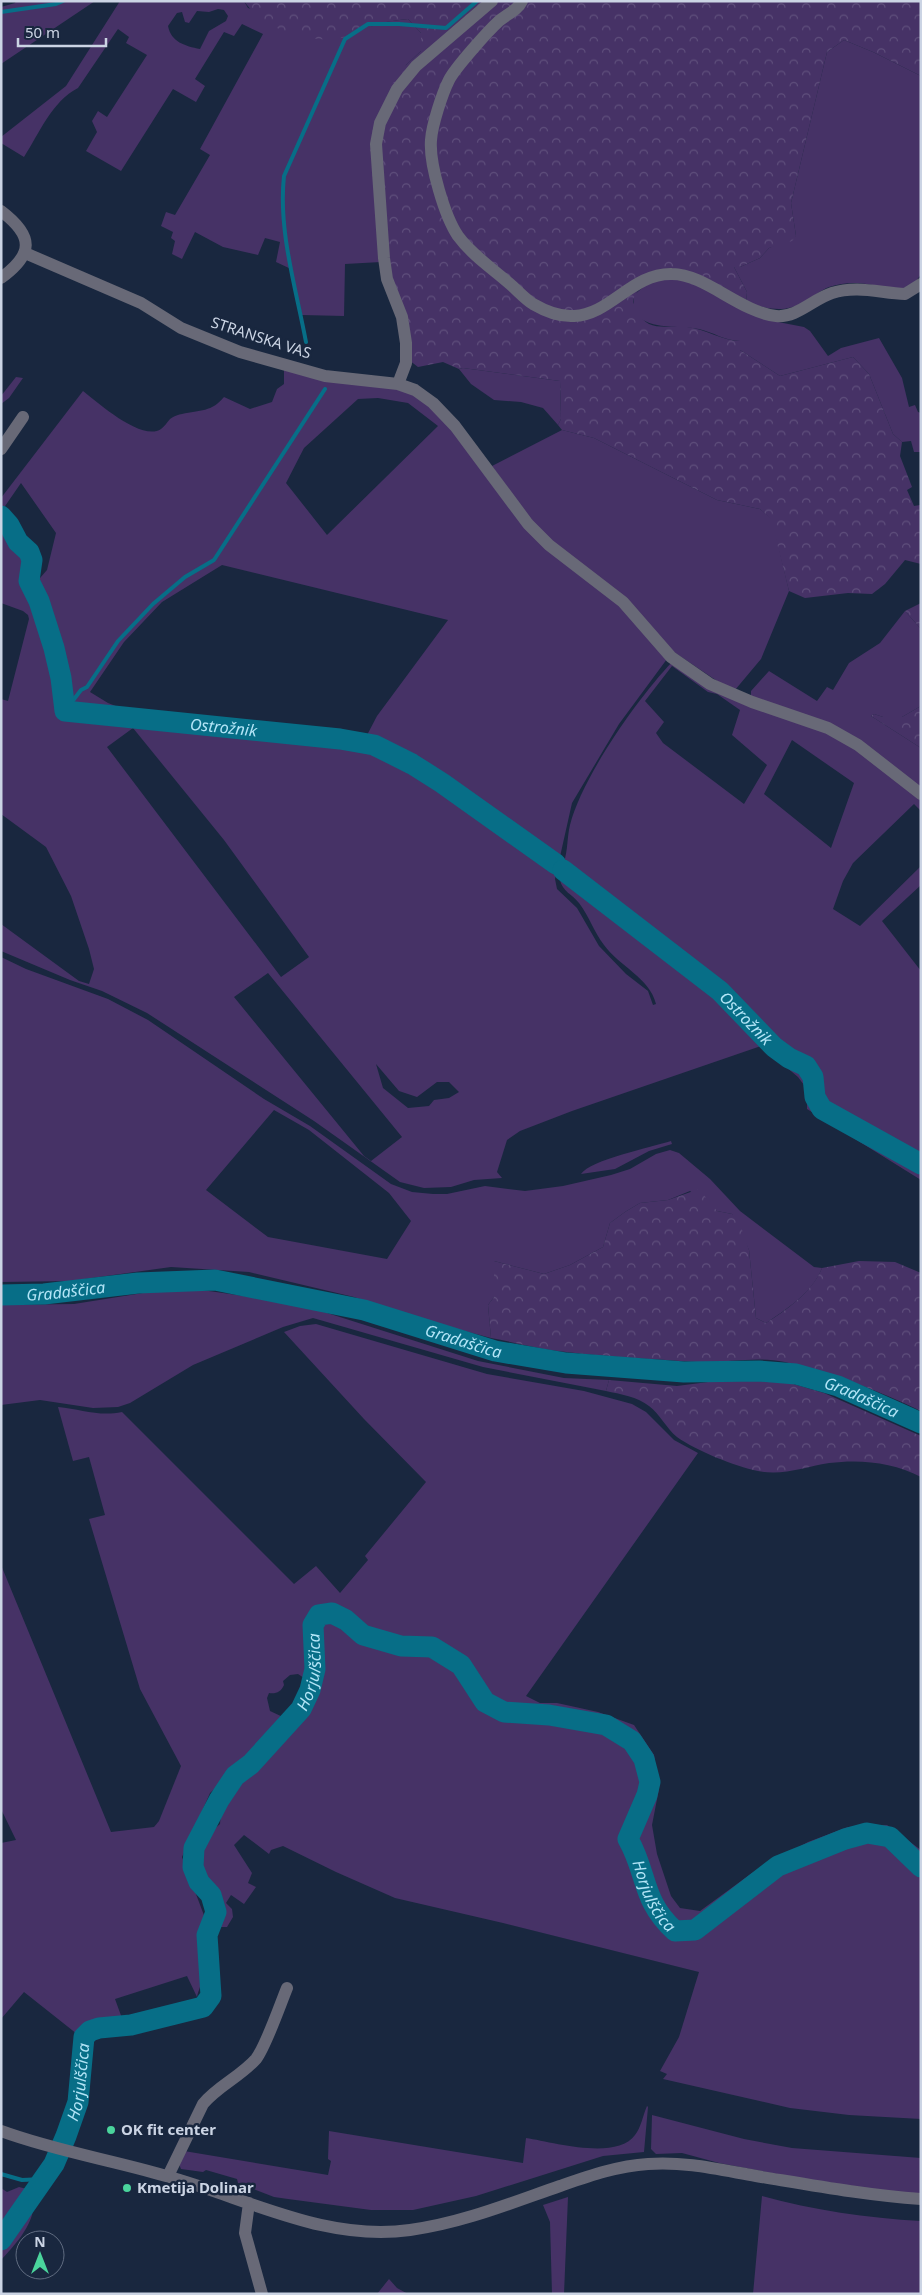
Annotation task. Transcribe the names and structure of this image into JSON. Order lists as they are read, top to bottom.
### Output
{
  "streets": {
    "street": ["STRANSKA VAS"]
  },
  "water": ["Ostrožnik", "Gradaščica", "Horjulščica"],
  "places": ["OK fit center", "Kmetija Dolinar"],
  "scale_bar": "50 m",
  "north": "top"
}
